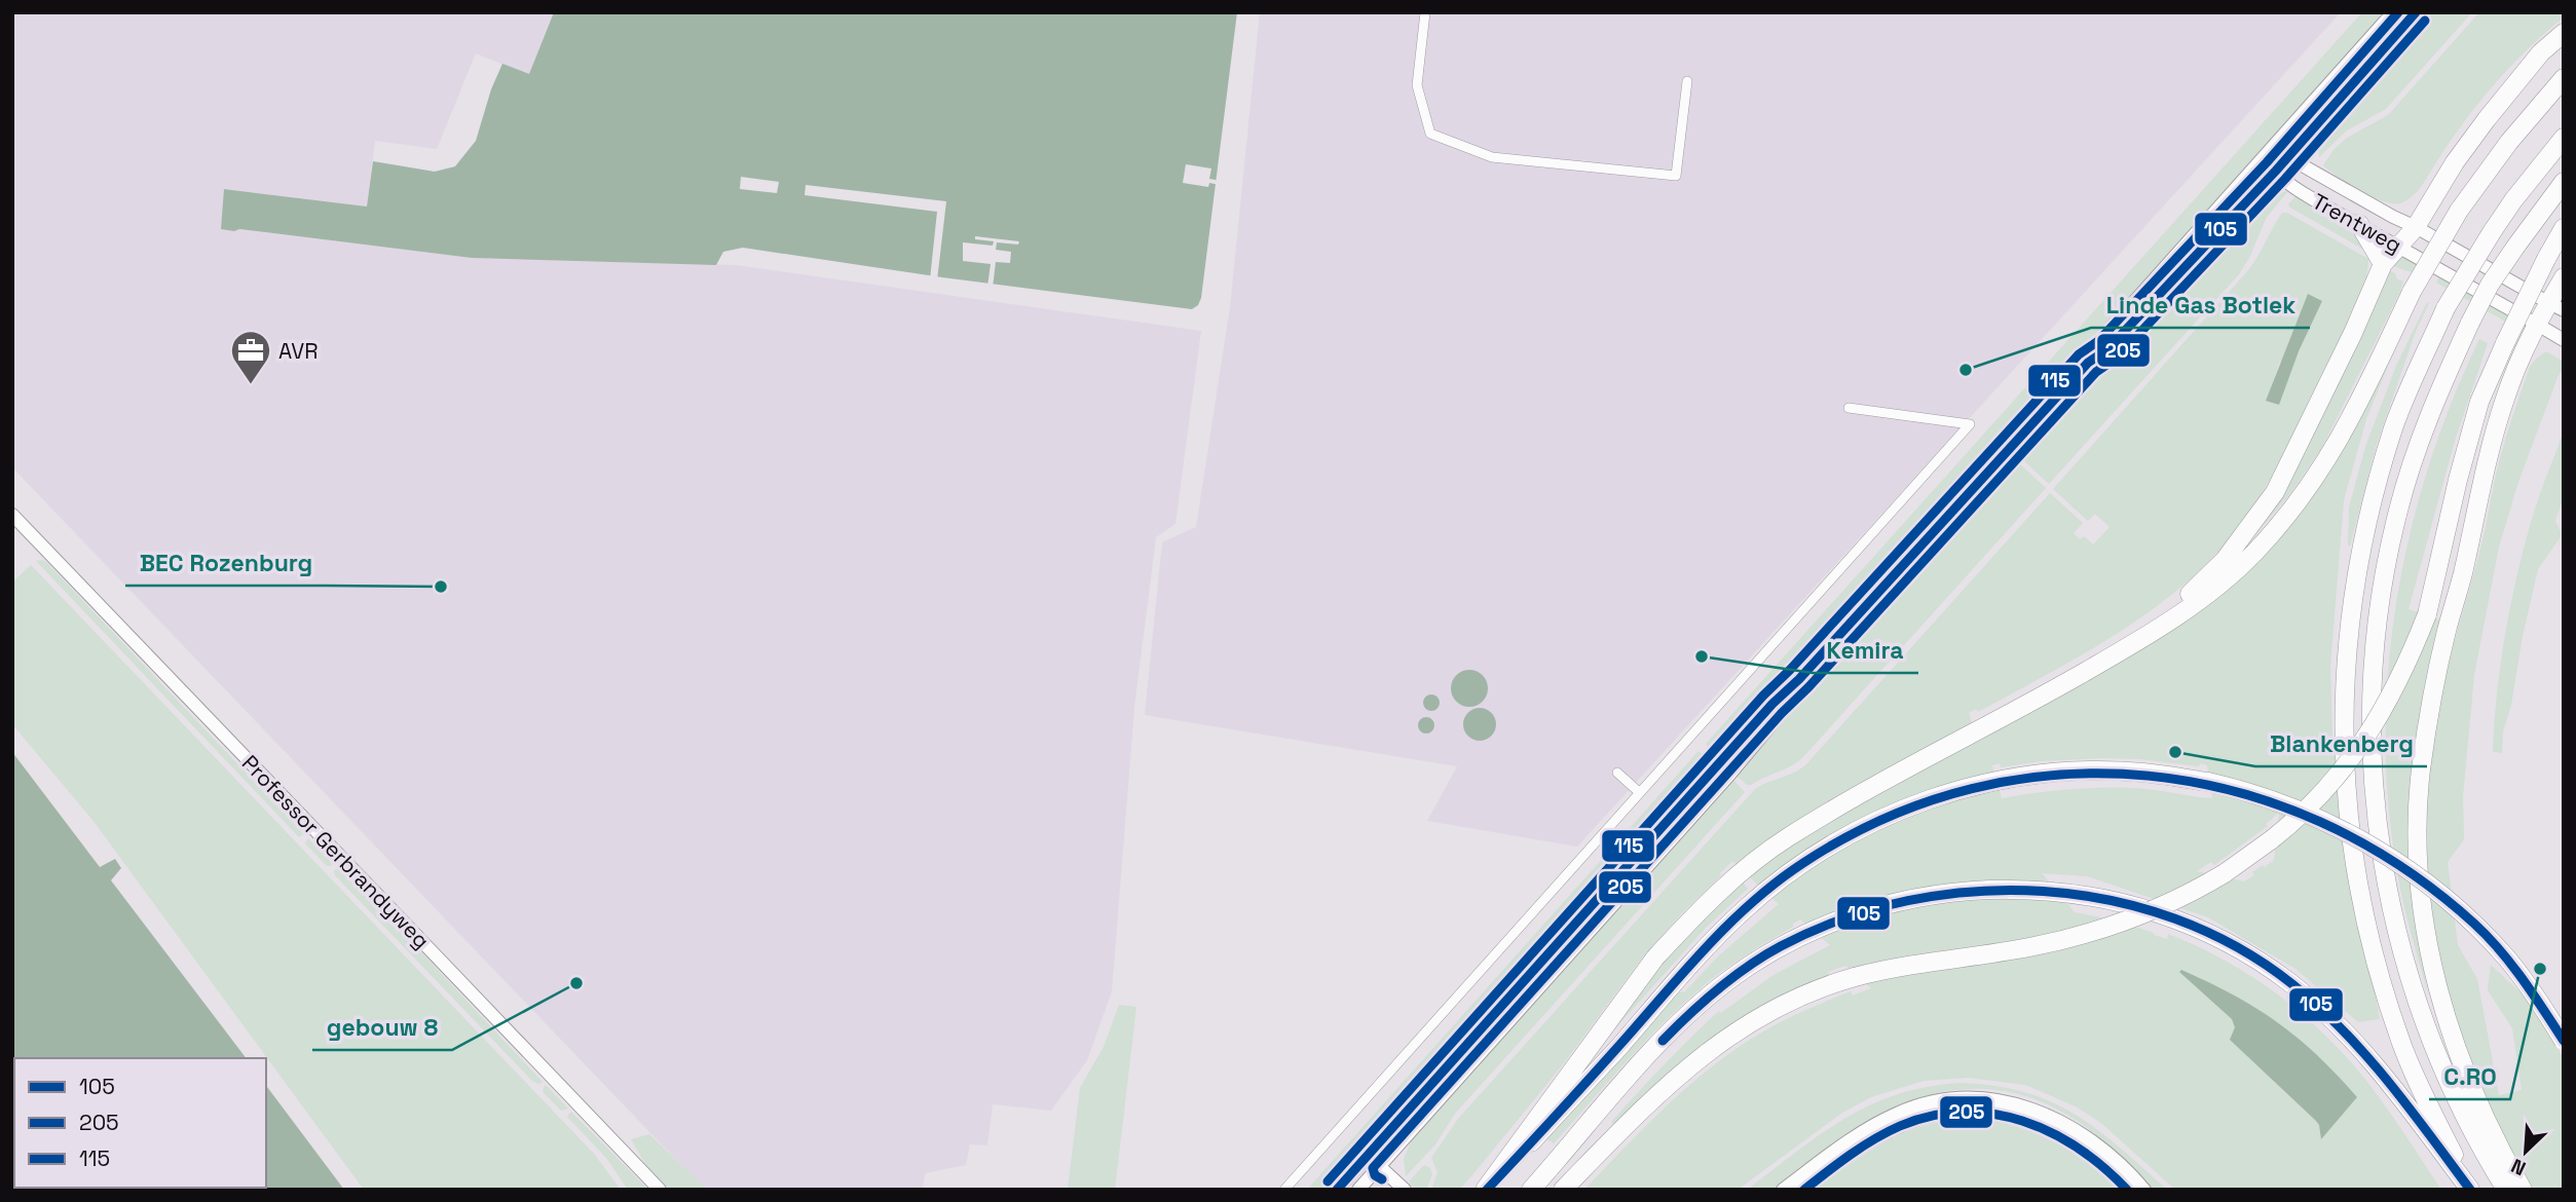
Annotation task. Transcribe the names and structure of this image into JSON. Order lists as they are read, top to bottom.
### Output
{
  "streets": {
    "main road": ["Trentweg", "Professor Gerbrandyweg"]
  },
  "places": {
    "other": [
      "Linde Gas Botlek",
      "BEC Rozenburg",
      "Kemira",
      "Blankenberg",
      "C.RO",
      "gebouw 8"
    ],
    "office": ["AVR"]
  },
  "lines": ["transit line 105", "transit line 115", "transit line 205"],
  "legend": ["105", "205", "115"],
  "north": "bottom left"
}
